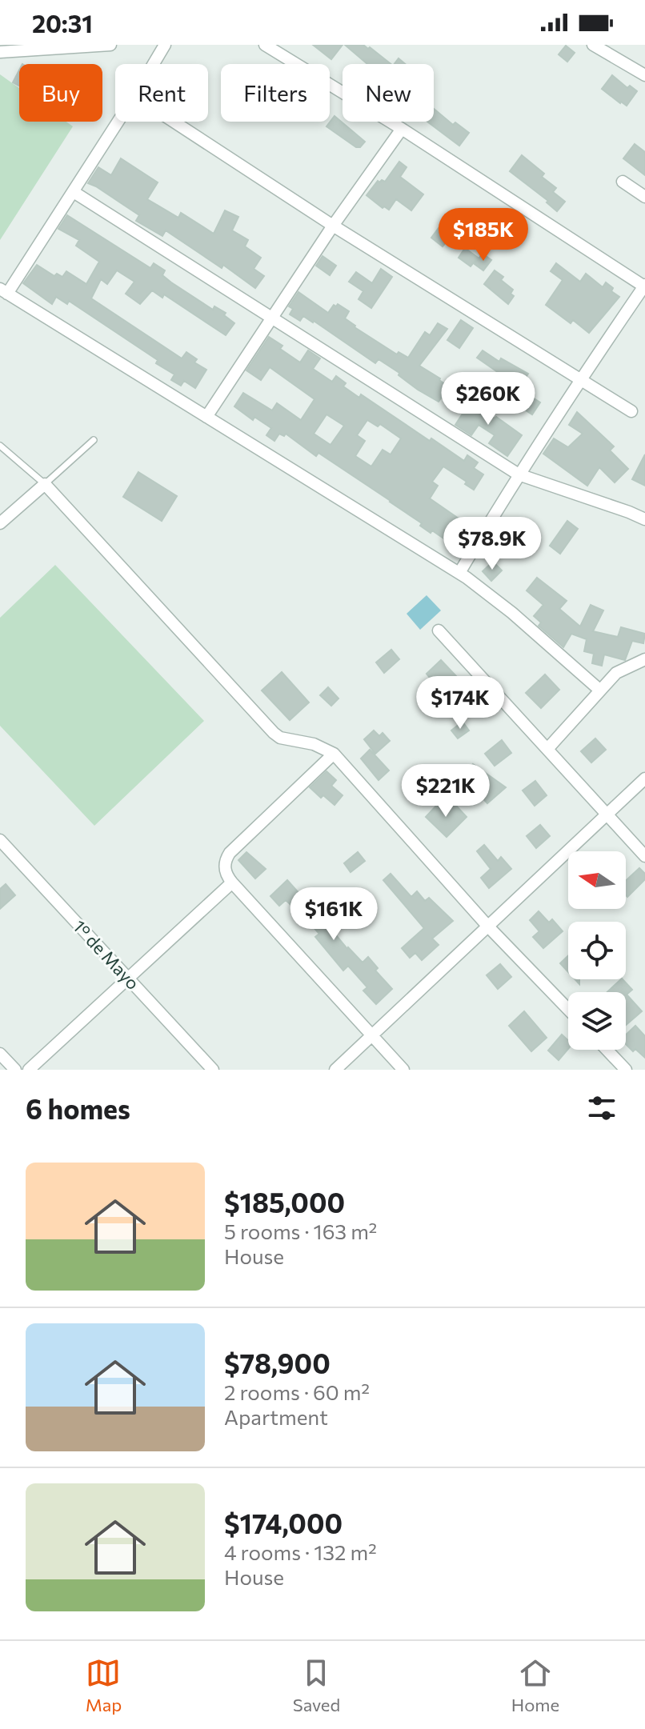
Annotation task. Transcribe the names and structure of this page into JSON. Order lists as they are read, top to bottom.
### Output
{
  "streets": {
    "street": ["1° de Mayo"]
  },
  "north": "left",
  "page": {
    "status": "20:31",
    "chip": [
      "Buy",
      "Rent",
      "Filters",
      "New"
    ],
    "price": [
      "$185K",
      "$260K",
      "$78.9K",
      "$174K",
      "$221K",
      "$161K"
    ],
    "heading": "6 homes",
    "list": [
      {
        "name": "$185,000",
        "note": "5 rooms · 163 m² · House"
      },
      {
        "name": "$78,900",
        "note": "2 rooms · 60 m² · Apartment"
      },
      {
        "name": "$174,000",
        "note": "4 rooms · 132 m² · House"
      }
    ],
    "tabs": ["Map", "Saved", "Home"]
  }
}
